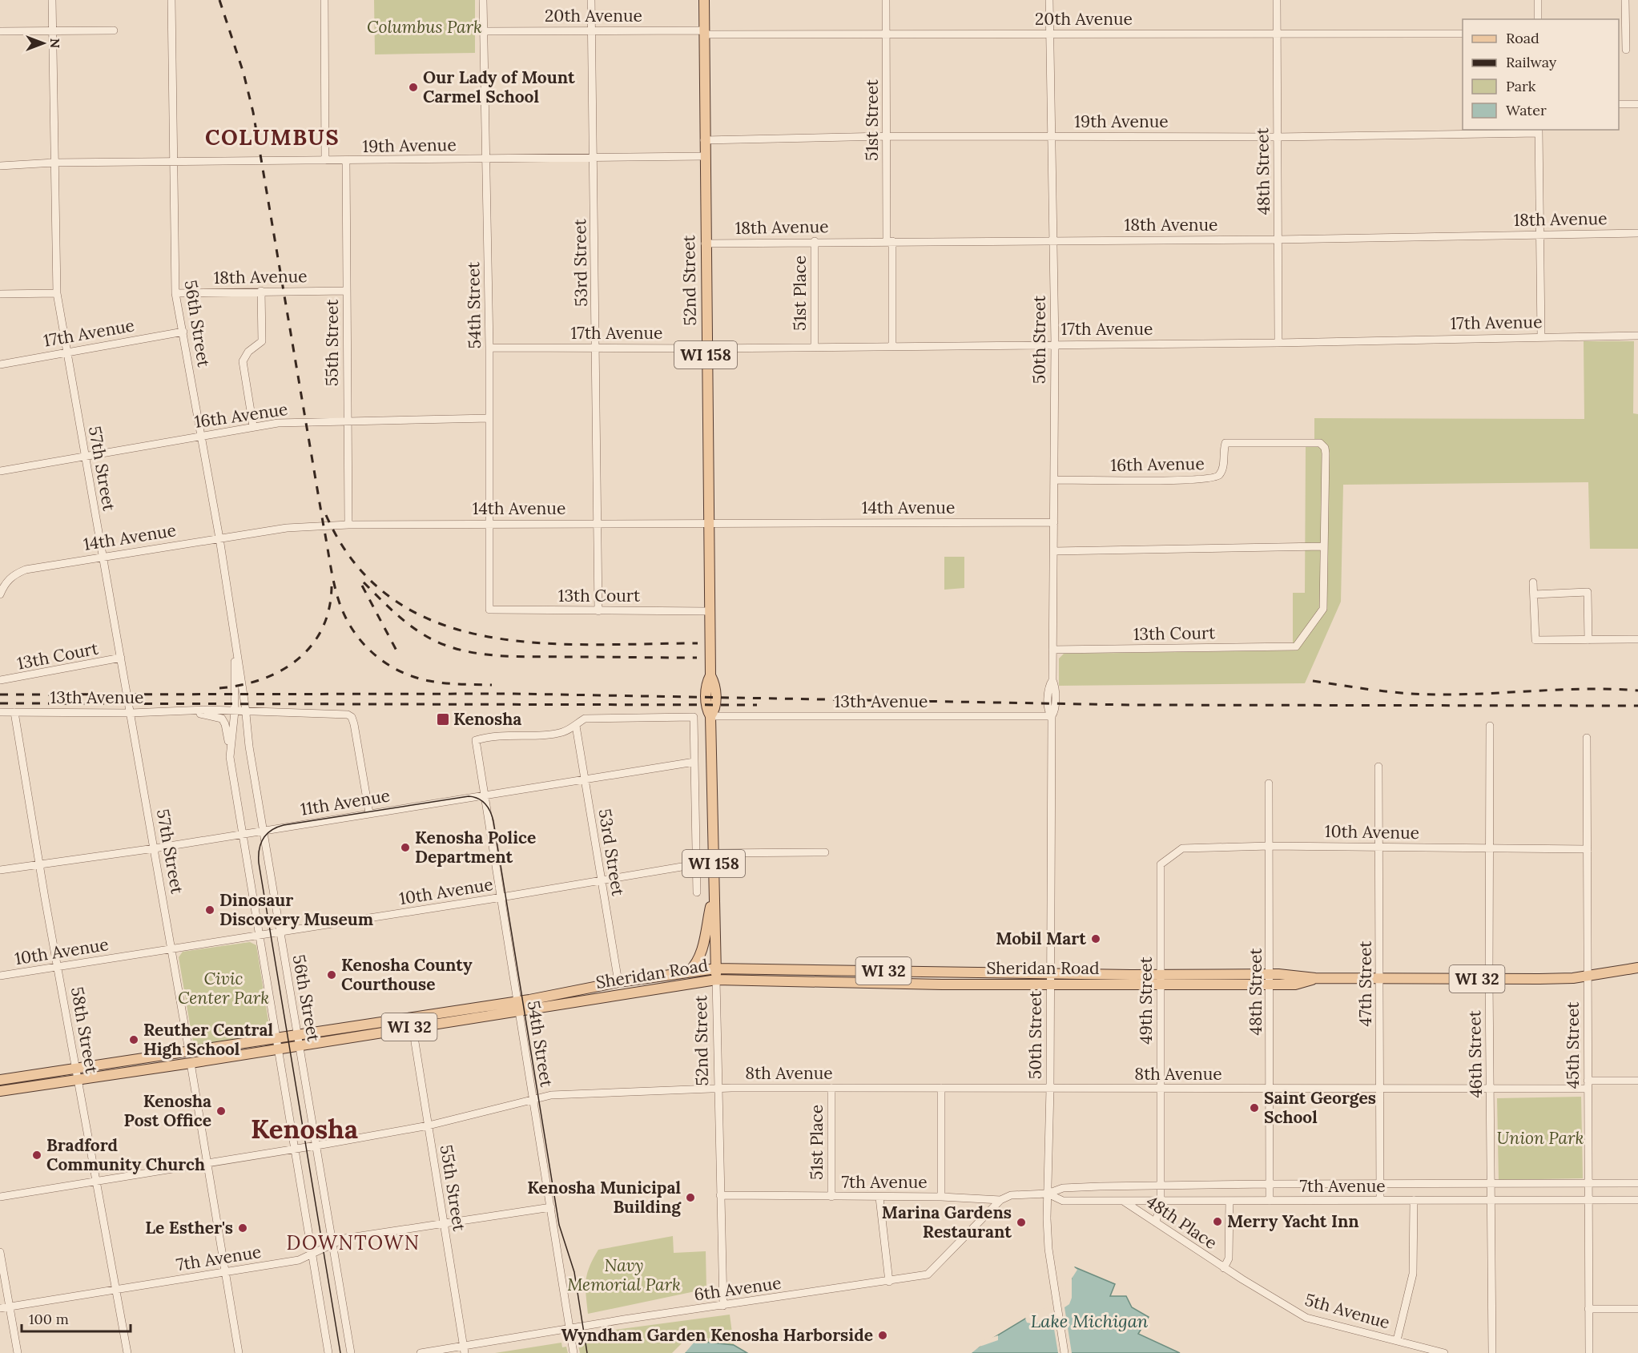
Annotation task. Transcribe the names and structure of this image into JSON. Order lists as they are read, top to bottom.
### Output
{
  "streets": {
    "main road": [
      "52nd Street",
      "WI 158",
      "Sheridan Road",
      "WI 32"
    ],
    "street": [
      "20th Avenue",
      "51st Street",
      "19th Avenue",
      "48th Street",
      "18th Avenue",
      "53rd Street",
      "51st Place",
      "54th Street",
      "17th Avenue",
      "56th Street",
      "50th Street",
      "55th Street",
      "16th Avenue",
      "57th Street",
      "14th Avenue",
      "13th Court",
      "13th Avenue",
      "11th Avenue",
      "10th Avenue",
      "47th Street",
      "49th Street",
      "58th Street",
      "45th Street",
      "46th Street",
      "8th Avenue",
      "7th Avenue",
      "48th Place",
      "6th Avenue",
      "5th Avenue"
    ]
  },
  "crossings": [
    ["20th Avenue", "51st Street"],
    ["20th Avenue", "48th Street"],
    ["20th Avenue", "53rd Street"],
    ["20th Avenue", "52nd Street"],
    ["20th Avenue", "54th Street"],
    ["20th Avenue", "50th Street"],
    ["51st Street", "19th Avenue"],
    ["51st Street", "18th Avenue"],
    ["51st Street", "17th Avenue"],
    ["19th Avenue", "48th Street"],
    ["19th Avenue", "53rd Street"],
    ["19th Avenue", "52nd Street"],
    ["19th Avenue", "54th Street"],
    ["19th Avenue", "56th Street"],
    ["19th Avenue", "50th Street"],
    ["19th Avenue", "55th Street"],
    ["19th Avenue", "57th Street"],
    ["48th Street", "18th Avenue"],
    ["48th Street", "17th Avenue"],
    ["48th Street", "10th Avenue"],
    ["48th Street", "Sheridan Road"],
    ["48th Street", "8th Avenue"],
    ["48th Street", "7th Avenue"],
    ["18th Avenue", "52nd Street"],
    ["18th Avenue", "51st Place"],
    ["18th Avenue", "56th Street"],
    ["18th Avenue", "50th Street"],
    ["18th Avenue", "55th Street"],
    ["53rd Street", "54th Street"],
    ["53rd Street", "17th Avenue"],
    ["53rd Street", "14th Avenue"],
    ["53rd Street", "13th Court"],
    ["53rd Street", "11th Avenue"],
    ["53rd Street", "10th Avenue"],
    ["53rd Street", "Sheridan Road"],
    ["52nd Street", "17th Avenue"],
    ["52nd Street", "14th Avenue"],
    ["52nd Street", "13th Court"],
    ["52nd Street", "13th Avenue"],
    ["52nd Street", "Sheridan Road"],
    ["52nd Street", "8th Avenue"],
    ["52nd Street", "7th Avenue"],
    ["52nd Street", "6th Avenue"],
    ["51st Place", "17th Avenue"],
    ["51st Place", "8th Avenue"],
    ["51st Place", "7th Avenue"],
    ["54th Street", "17th Avenue"],
    ["54th Street", "16th Avenue"],
    ["54th Street", "14th Avenue"],
    ["54th Street", "13th Court"],
    ["54th Street", "11th Avenue"],
    ["54th Street", "10th Avenue"],
    ["54th Street", "Sheridan Road"],
    ["54th Street", "8th Avenue"],
    ["54th Street", "7th Avenue"],
    ["54th Street", "6th Avenue"],
    ["17th Avenue", "56th Street"],
    ["17th Avenue", "50th Street"],
    ["17th Avenue", "57th Street"],
    ["56th Street", "16th Avenue"],
    ["56th Street", "14th Avenue"],
    ["56th Street", "13th Avenue"],
    ["56th Street", "11th Avenue"],
    ["56th Street", "10th Avenue"],
    ["56th Street", "Sheridan Road"],
    ["56th Street", "8th Avenue"],
    ["56th Street", "7th Avenue"],
    ["50th Street", "16th Avenue"],
    ["50th Street", "14th Avenue"],
    ["50th Street", "13th Court"],
    ["50th Street", "13th Avenue"],
    ["50th Street", "Sheridan Road"],
    ["50th Street", "8th Avenue"],
    ["50th Street", "7th Avenue"],
    ["55th Street", "16th Avenue"],
    ["55th Street", "14th Avenue"],
    ["55th Street", "Sheridan Road"],
    ["55th Street", "8th Avenue"],
    ["55th Street", "7th Avenue"],
    ["55th Street", "6th Avenue"],
    ["16th Avenue", "57th Street"],
    ["16th Avenue", "13th Court"],
    ["57th Street", "14th Avenue"],
    ["57th Street", "13th Court"],
    ["57th Street", "13th Avenue"],
    ["57th Street", "11th Avenue"],
    ["57th Street", "10th Avenue"],
    ["57th Street", "Sheridan Road"],
    ["13th Avenue", "11th Avenue"],
    ["13th Avenue", "58th Street"],
    ["11th Avenue", "58th Street"],
    ["10th Avenue", "47th Street"],
    ["10th Avenue", "49th Street"],
    ["10th Avenue", "58th Street"],
    ["10th Avenue", "45th Street"],
    ["10th Avenue", "46th Street"],
    ["Sheridan Road", "47th Street"],
    ["Sheridan Road", "49th Street"],
    ["Sheridan Road", "58th Street"],
    ["Sheridan Road", "45th Street"],
    ["Sheridan Road", "46th Street"],
    ["47th Street", "8th Avenue"],
    ["47th Street", "7th Avenue"],
    ["49th Street", "8th Avenue"],
    ["49th Street", "7th Avenue"],
    ["49th Street", "48th Place"],
    ["58th Street", "8th Avenue"],
    ["58th Street", "7th Avenue"],
    ["45th Street", "8th Avenue"],
    ["45th Street", "7th Avenue"],
    ["46th Street", "8th Avenue"],
    ["46th Street", "7th Avenue"],
    ["7th Avenue", "48th Place"],
    ["7th Avenue", "6th Avenue"],
    ["48th Place", "5th Avenue"]
  ],
  "districts": ["COLUMBUS", "Kenosha", "DOWNTOWN"],
  "water": ["Lake Michigan"],
  "parks": [
    "Columbus Park",
    "Civic Center Park",
    "Union Park",
    "Navy Memorial Park"
  ],
  "places": {
    "other": [
      "Our Lady of Mount Carmel School",
      "Kenosha Police Department",
      "Dinosaur Discovery Museum",
      "Mobil Mart",
      "Kenosha County Courthouse",
      "Reuther Central High School",
      "Saint Georges School",
      "Kenosha Post Office",
      "Bradford Community Church",
      "Kenosha Municipal Building",
      "Merry Yacht Inn",
      "Marina Gardens Restaurant",
      "Le Esther's",
      "Wyndham Garden Kenosha Harborside"
    ],
    "transit": ["Kenosha"]
  },
  "legend": [
    "Road",
    "Railway",
    "Park",
    "Water"
  ],
  "scale_bar": "100 m",
  "north": "right"
}
